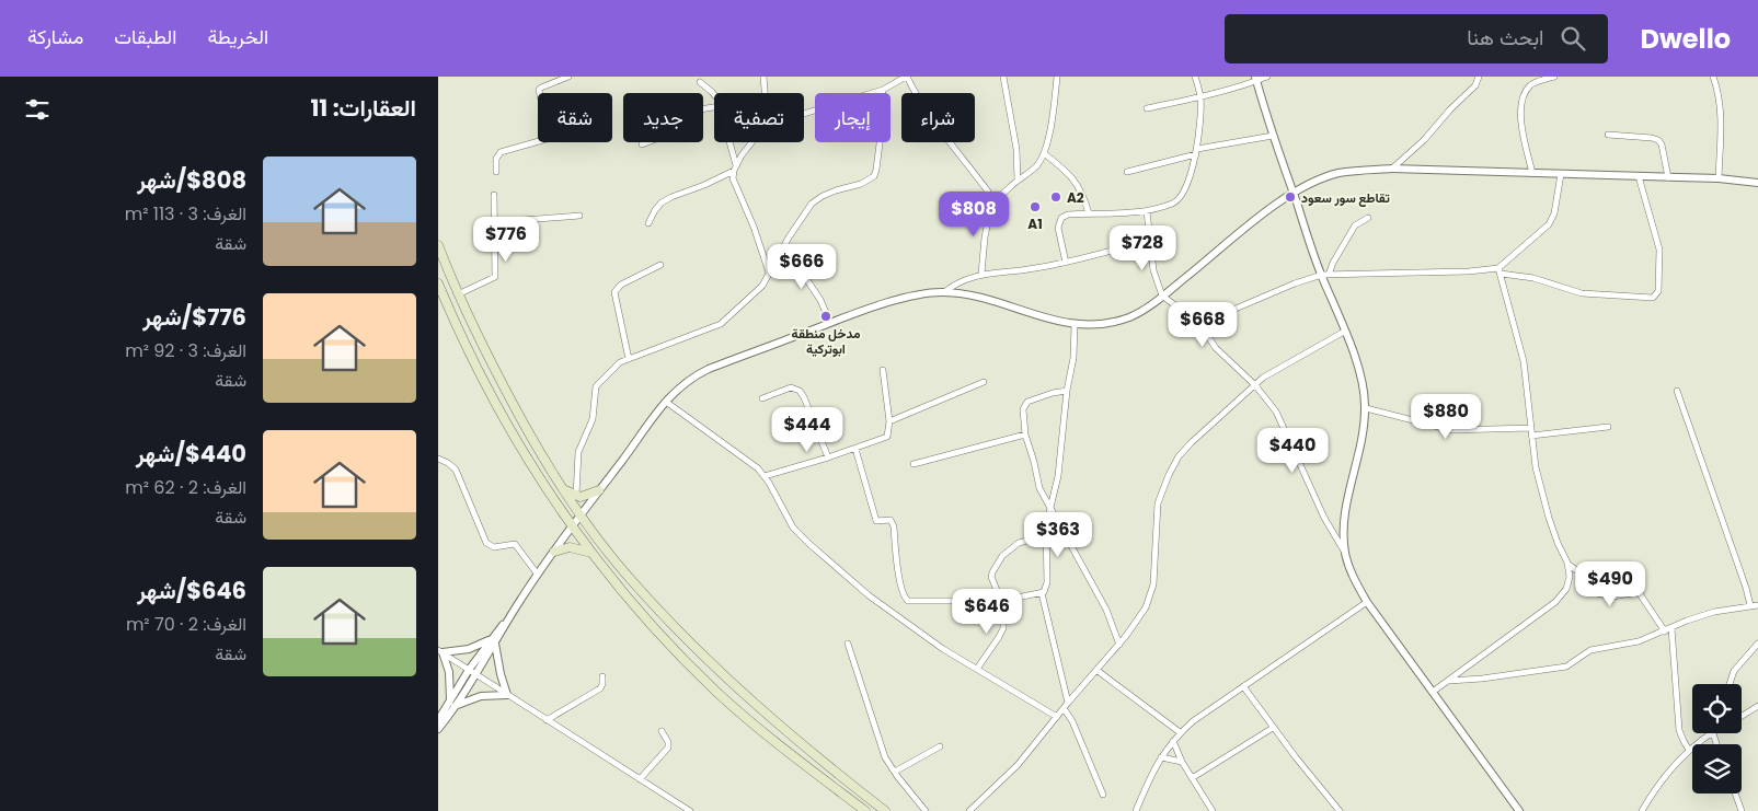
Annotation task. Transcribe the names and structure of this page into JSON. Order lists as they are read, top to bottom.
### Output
{
  "places": [
    "A2",
    "تقاطع سور سعود",
    "A1",
    "مدخل منطقة ابوتركية"
  ],
  "page": {
    "header": "Dwello",
    "search": "ابحث هنا",
    "nav": ["الخريطة", "الطبقات", "مشاركة"],
    "heading": "العقارات: 11",
    "chip": [
      "شراء",
      "إيجار",
      "تصفية",
      "جديد",
      "شقة"
    ],
    "list": [
      {
        "name": "$808/شهر",
        "note": "الغرف: 3 · 113 m² · شقة"
      },
      {
        "name": "$776/شهر",
        "note": "الغرف: 3 · 92 m² · شقة"
      },
      {
        "name": "$440/شهر",
        "note": "الغرف: 2 · 62 m² · شقة"
      },
      {
        "name": "$646/شهر",
        "note": "الغرف: 2 · 70 m² · شقة"
      }
    ],
    "price": [
      "$808",
      "$776",
      "$728",
      "$666",
      "$668",
      "$880",
      "$444",
      "$440",
      "$363",
      "$490",
      "$646"
    ]
  }
}
